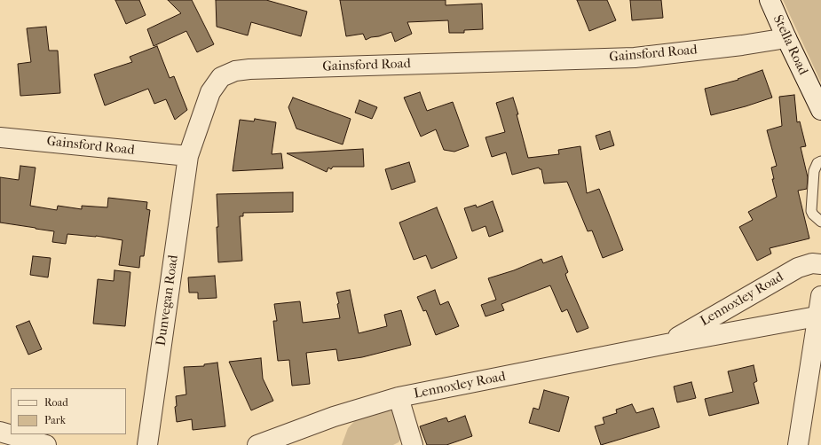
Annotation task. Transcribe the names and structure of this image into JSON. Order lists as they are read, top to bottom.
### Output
{
  "streets": {
    "street": [
      "Stella Road",
      "Gainsford Road",
      "Lennoxley Road",
      "Dunvegan Road"
    ]
  },
  "crossings": [
    ["Stella Road", "Gainsford Road"],
    ["Gainsford Road", "Dunvegan Road"]
  ],
  "legend": ["Road", "Park"]
}
